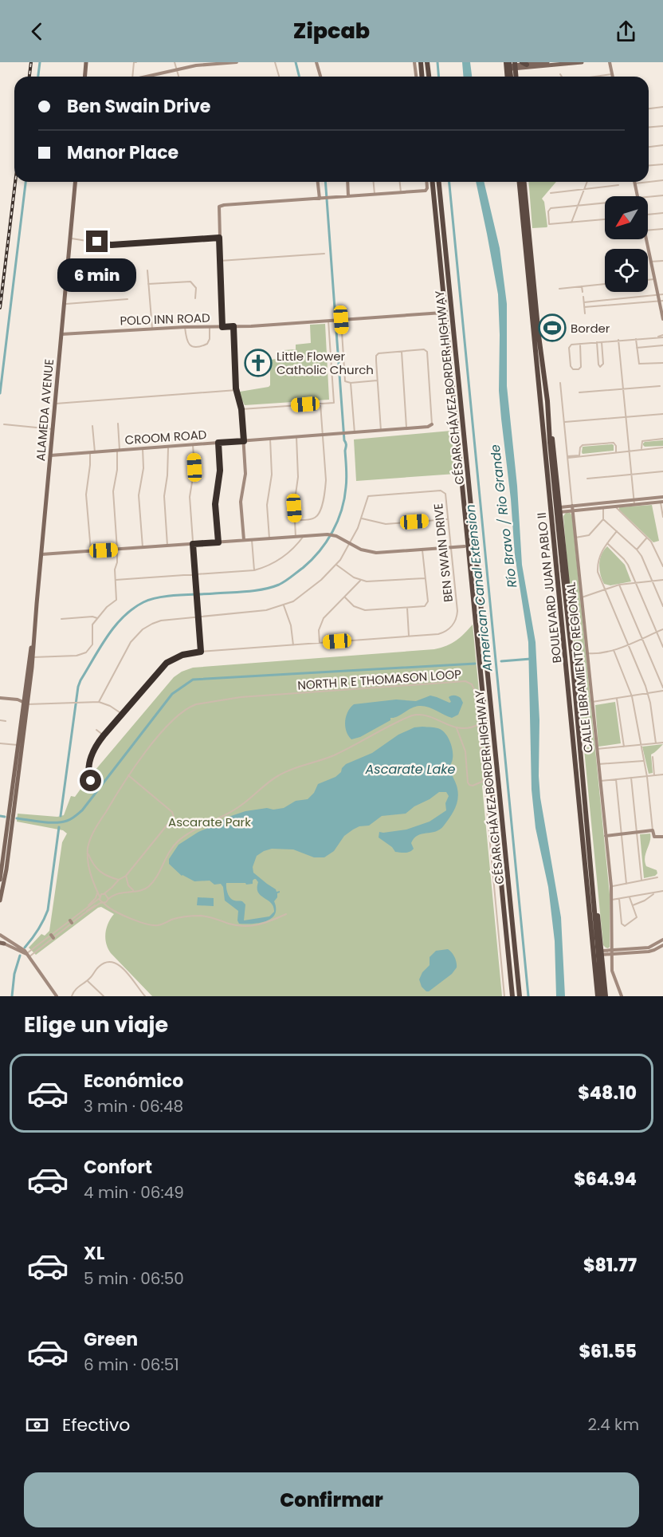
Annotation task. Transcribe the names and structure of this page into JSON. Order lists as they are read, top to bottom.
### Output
{
  "streets": {
    "highway": ["CÉSAR CHÁVEZ BORDER HIGHWAY", "BOULEVARD JUAN PABLO II"],
    "main road": ["ALAMEDA AVENUE"],
    "street": [
      "POLO INN ROAD",
      "CROOM ROAD",
      "BEN SWAIN DRIVE",
      "CALLE LIBRAMIENTO REGIONAL",
      "NORTH R E THOMASON LOOP"
    ]
  },
  "crossings": [
    ["POLO INN ROAD", "ALAMEDA AVENUE"],
    ["ALAMEDA AVENUE", "CROOM ROAD"]
  ],
  "water": ["Río Bravo / Rio Grande", "American Canal Extension", "Ascarate Lake"],
  "parks": ["Ascarate Park"],
  "places": {
    "sports": ["Border"],
    "church": ["Little Flower Catholic Church"]
  },
  "north": "bottom left",
  "page": {
    "header": "Zipcab",
    "banner": ["Ben Swain Drive", "Manor Place"],
    "bubble": "6 min",
    "heading": "Elige un viaje",
    "list": [
      {
        "name": "Económico",
        "note": "3 min · 06:48",
        "value": "$48.10"
      },
      {
        "name": "Confort",
        "note": "4 min · 06:49",
        "value": "$64.94"
      },
      {
        "name": "XL",
        "note": "5 min · 06:50",
        "value": "$81.77"
      },
      {
        "name": "Green",
        "note": "6 min · 06:51",
        "value": "$61.55"
      }
    ],
    "pay": ["Efectivo", "2.4 km"],
    "buttons": "Confirmar"
  }
}
